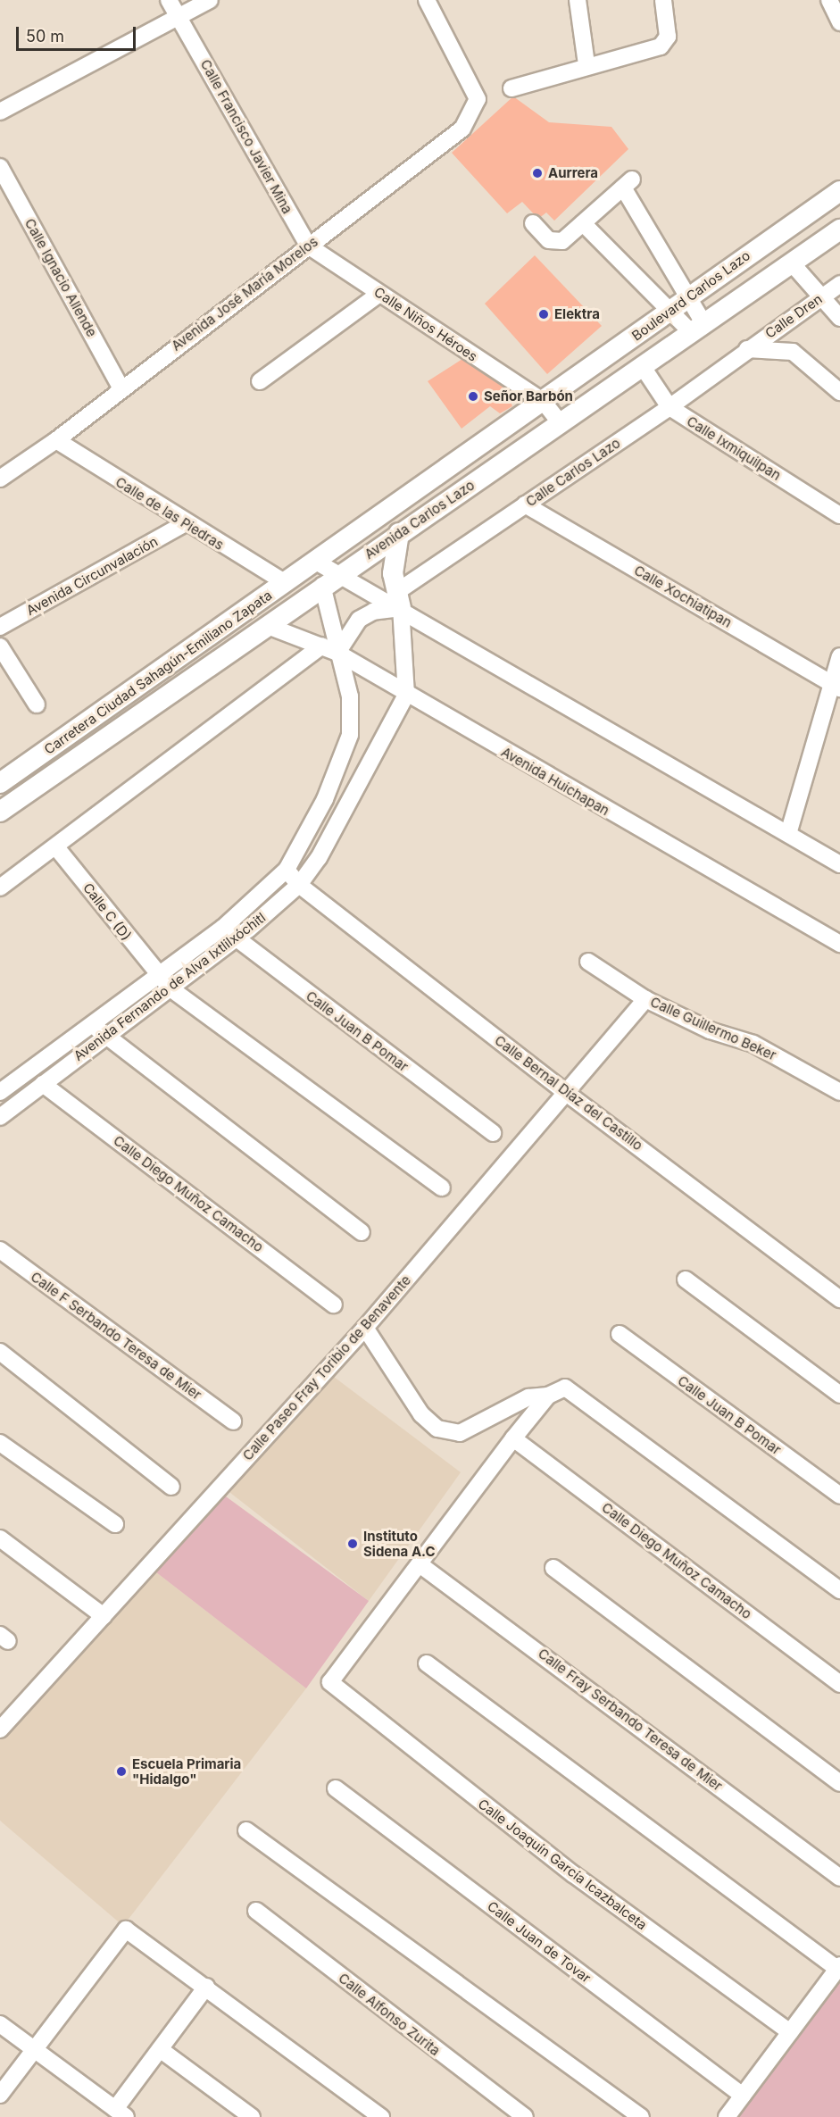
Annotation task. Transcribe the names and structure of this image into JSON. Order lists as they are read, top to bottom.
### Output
{
  "streets": {
    "main road": ["Boulevard Carlos Lazo", "Avenida Carlos Lazo", "Carretera Ciudad Sahagún-Emiliano Zapata"],
    "street": [
      "Calle Francisco Javier Mina",
      "Calle Ignacio Allende",
      "Avenida José María Morelos",
      "Calle Dren",
      "Calle Niños Héroes",
      "Calle Ixmiquilpan",
      "Calle Carlos Lazo",
      "Calle de las Piedras",
      "Avenida Circunvalación",
      "Calle Xochiatipan",
      "Avenida Huichapan",
      "Calle C (D)",
      "Avenida Fernando de Alva Ixtlilxóchitl",
      "Calle Guillermo Beker",
      "Calle Juan B Pomar",
      "Calle Bernal Díaz del Castillo",
      "Calle Diego Muñoz Camacho",
      "Calle F Serbando Teresa de Mier",
      "Calle Paseo Fray Toribio de Benavente",
      "Calle Fray Serbando Teresa de Mier",
      "Calle Joaquín García Icazbalceta",
      "Calle Juan de Tovar",
      "Calle Alfonso Zurita"
    ]
  },
  "crossings": [
    ["Calle Francisco Javier Mina", "Avenida José María Morelos"],
    ["Calle Francisco Javier Mina", "Calle Niños Héroes"],
    ["Calle Ignacio Allende", "Avenida José María Morelos"],
    ["Avenida José María Morelos", "Calle Niños Héroes"],
    ["Avenida José María Morelos", "Calle de las Piedras"],
    ["Boulevard Carlos Lazo", "Calle Niños Héroes"],
    ["Boulevard Carlos Lazo", "Avenida Carlos Lazo"],
    ["Calle Dren", "Calle Carlos Lazo"],
    ["Calle Niños Héroes", "Avenida Carlos Lazo"],
    ["Calle Ixmiquilpan", "Calle Carlos Lazo"],
    ["Calle Ixmiquilpan", "Avenida Carlos Lazo"],
    ["Calle Carlos Lazo", "Calle Xochiatipan"],
    ["Calle de las Piedras", "Avenida Circunvalación"],
    ["Calle de las Piedras", "Carretera Ciudad Sahagún-Emiliano Zapata"],
    ["Avenida Carlos Lazo", "Carretera Ciudad Sahagún-Emiliano Zapata"],
    ["Avenida Carlos Lazo", "Avenida Huichapan"],
    ["Avenida Carlos Lazo", "Avenida Fernando de Alva Ixtlilxóchitl"],
    ["Carretera Ciudad Sahagún-Emiliano Zapata", "Avenida Fernando de Alva Ixtlilxóchitl"],
    ["Avenida Huichapan", "Avenida Fernando de Alva Ixtlilxóchitl"],
    ["Calle C (D)", "Avenida Fernando de Alva Ixtlilxóchitl"],
    ["Avenida Fernando de Alva Ixtlilxóchitl", "Calle Juan B Pomar"],
    ["Avenida Fernando de Alva Ixtlilxóchitl", "Calle Bernal Díaz del Castillo"],
    ["Avenida Fernando de Alva Ixtlilxóchitl", "Calle Diego Muñoz Camacho"],
    ["Calle Guillermo Beker", "Calle Paseo Fray Toribio de Benavente"],
    ["Calle Bernal Díaz del Castillo", "Calle Paseo Fray Toribio de Benavente"],
    ["Calle Fray Serbando Teresa de Mier", "Calle Joaquín García Icazbalceta"]
  ],
  "places": [
    "Aurrera",
    "Elektra",
    "Señor Barbón",
    "Instituto Sidena A.C",
    "Escuela Primaria \"Hidalgo\""
  ],
  "scale_bar": "50 m"
}
